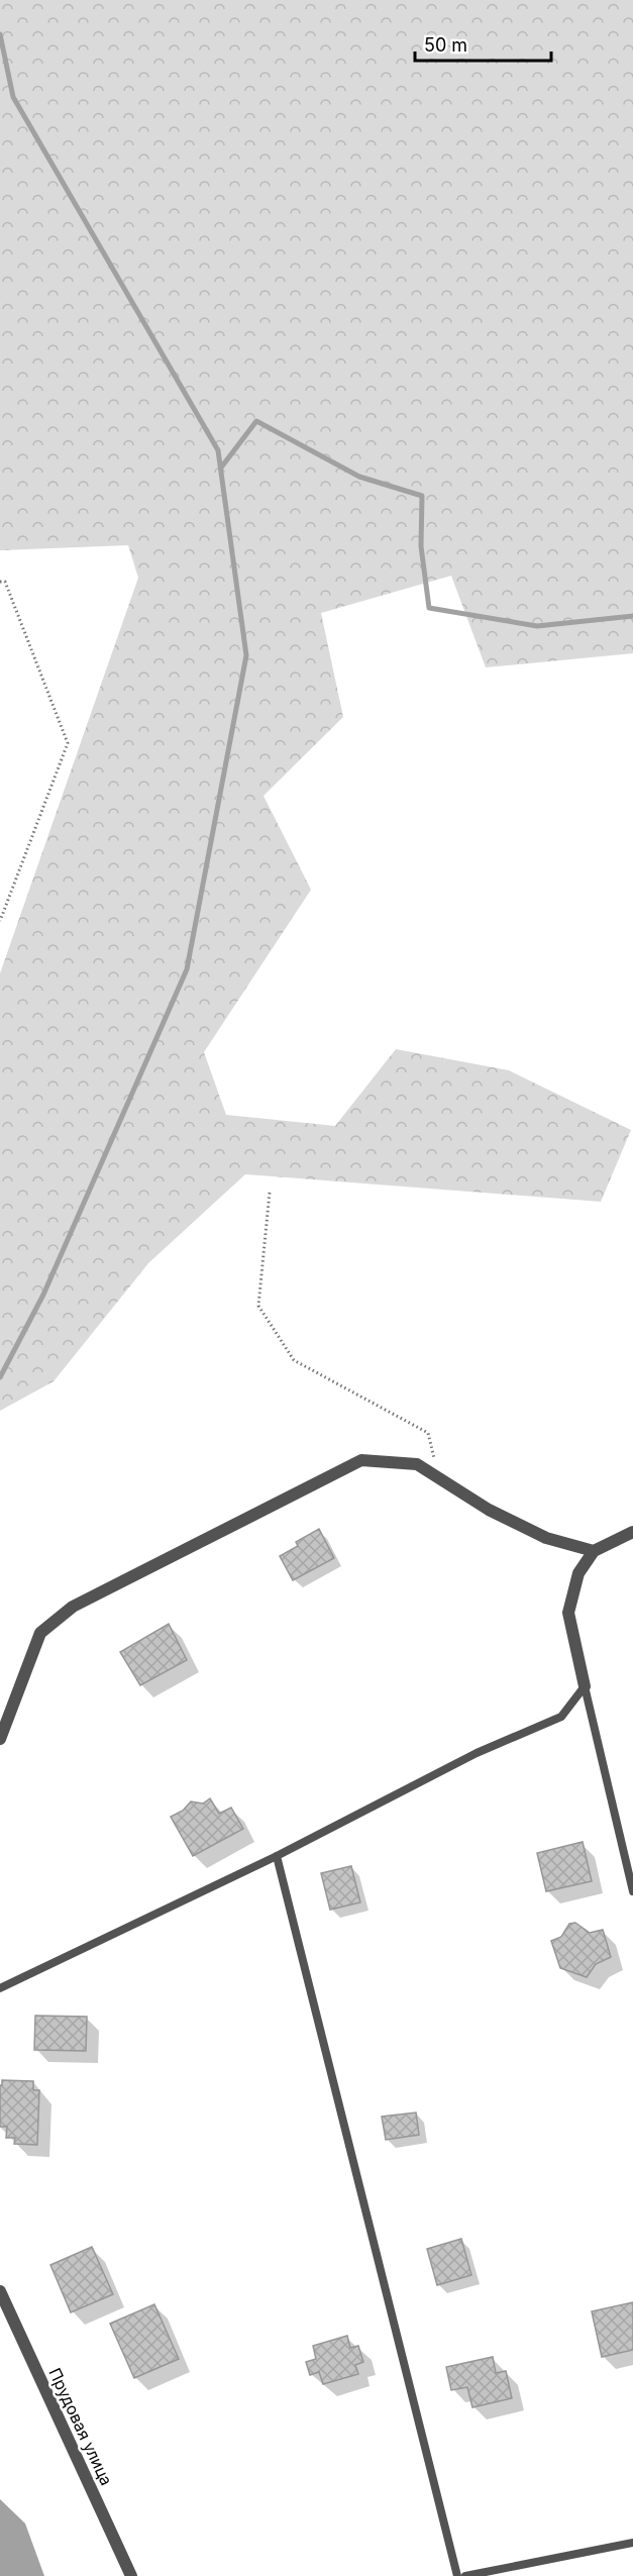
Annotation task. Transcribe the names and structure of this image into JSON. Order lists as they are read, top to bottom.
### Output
{
  "streets": {
    "street": ["Прудовая улица"]
  },
  "scale_bar": "50 m"
}
